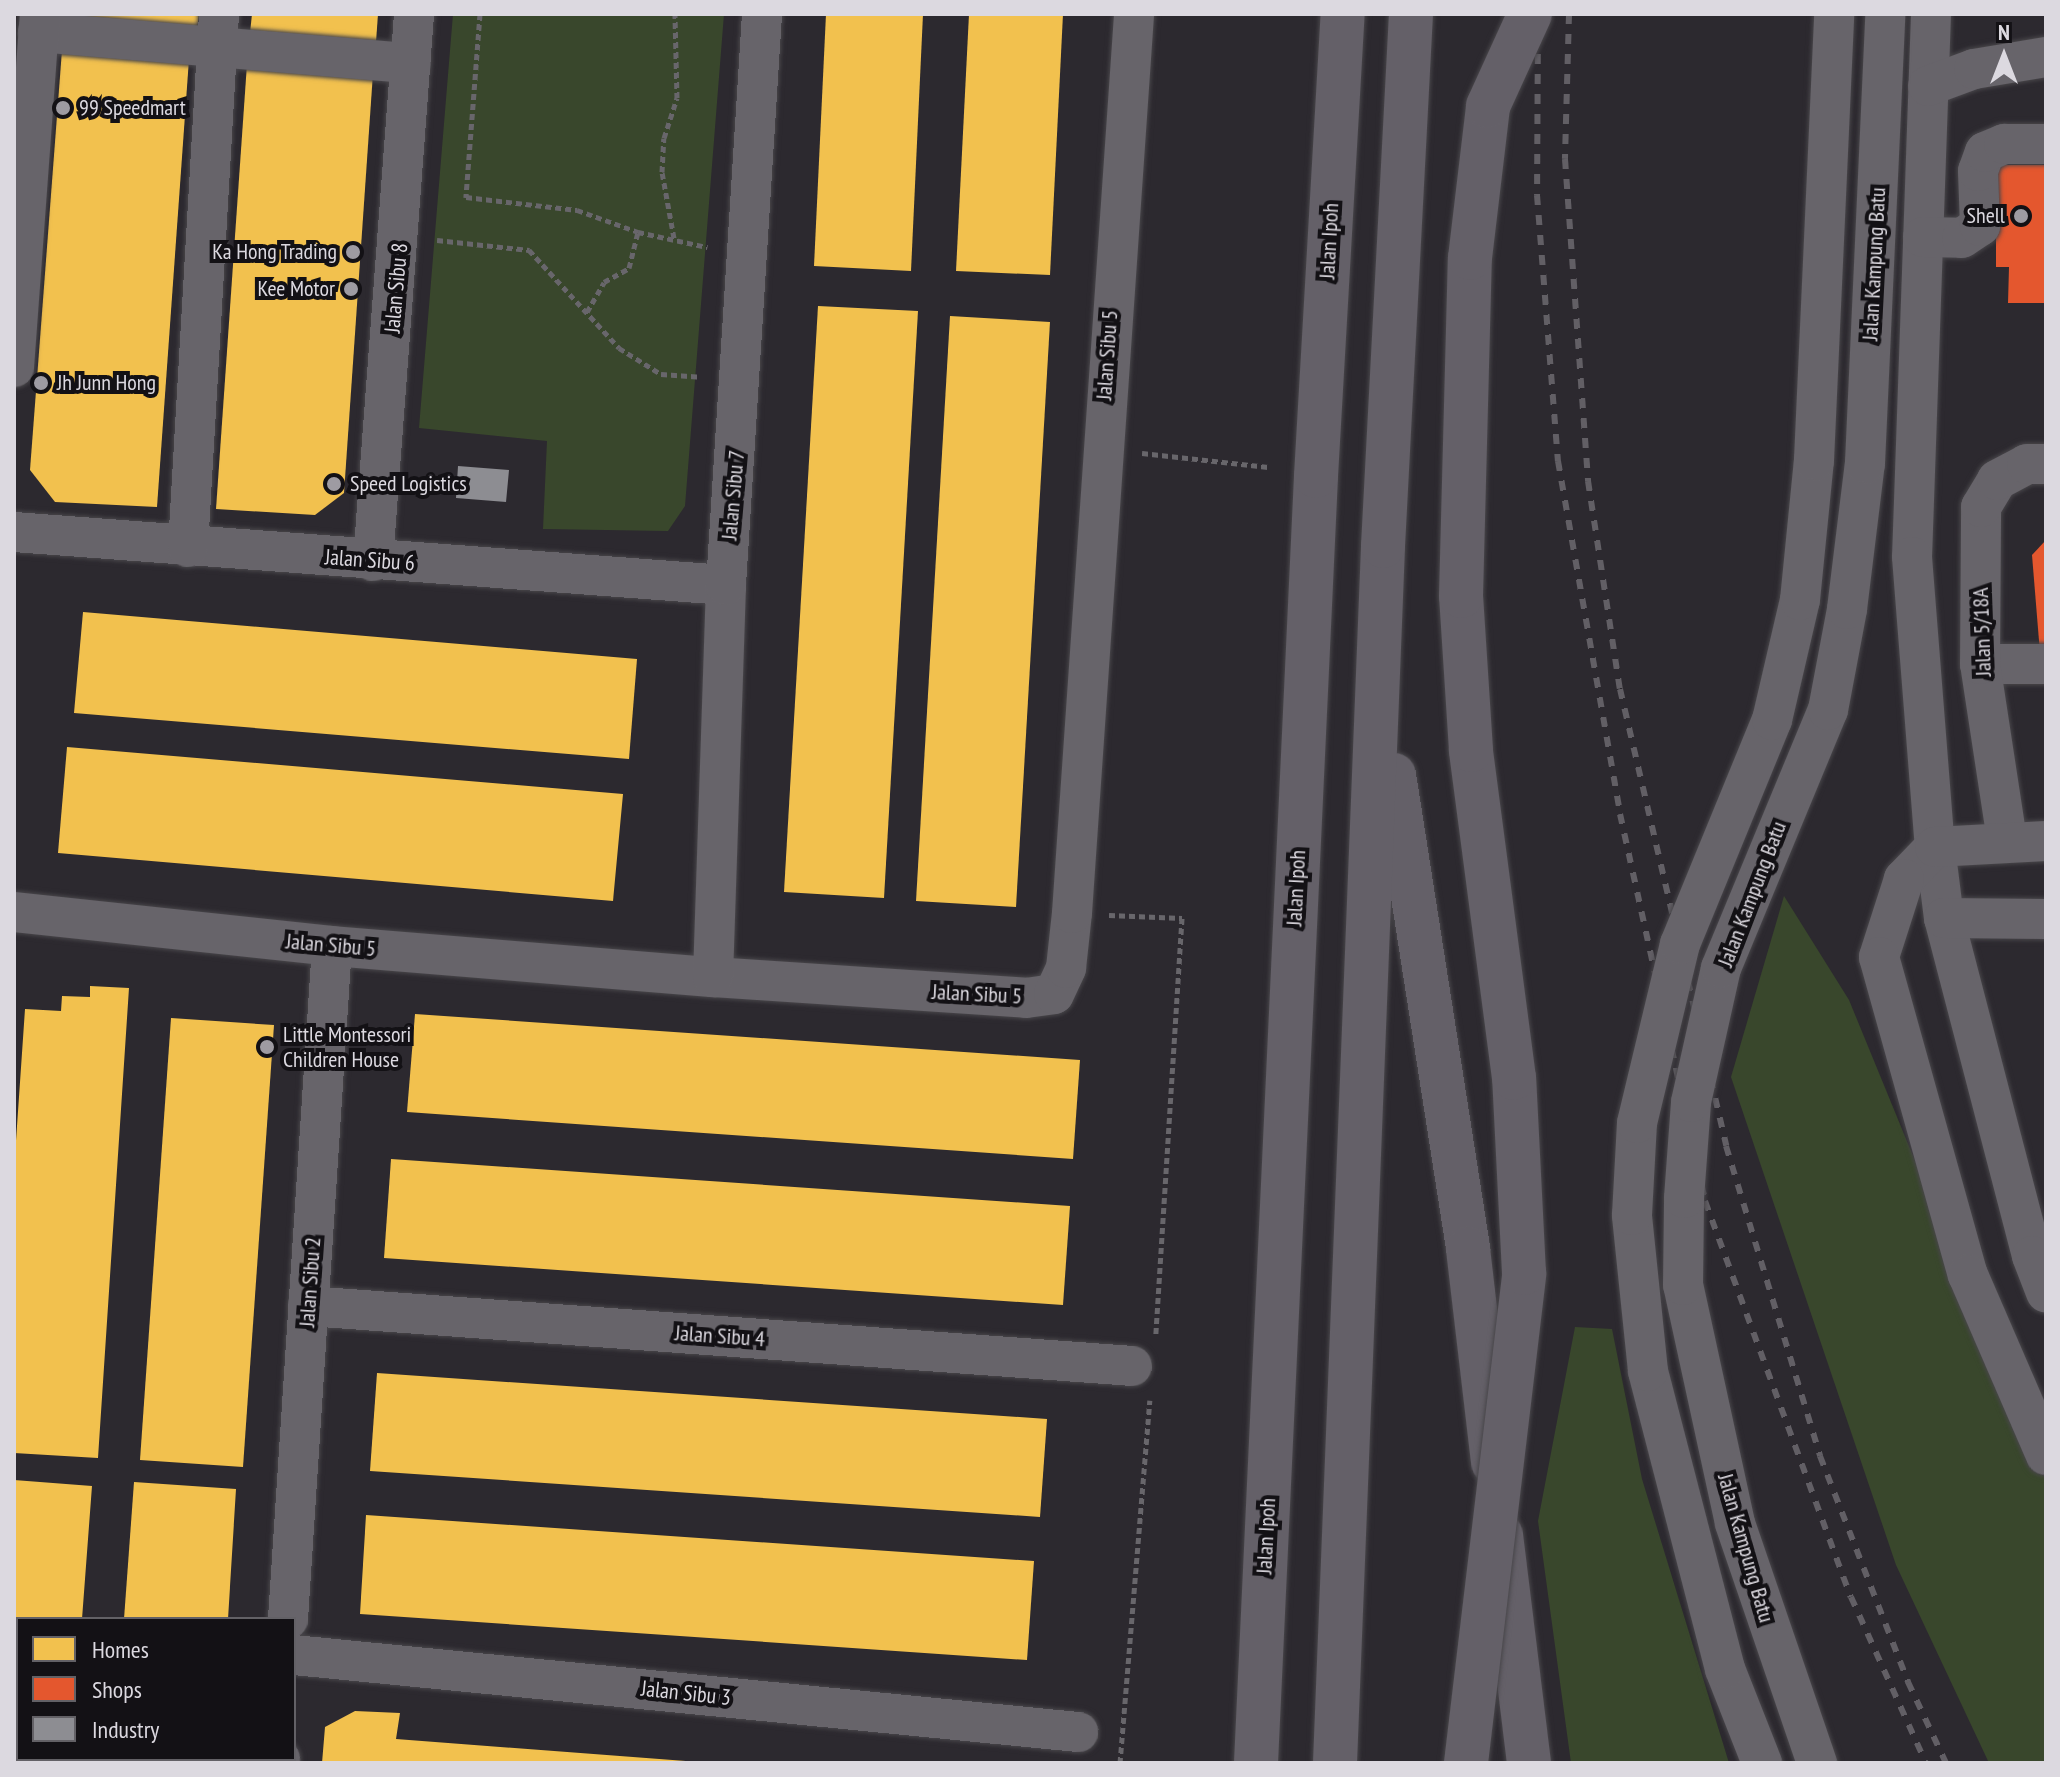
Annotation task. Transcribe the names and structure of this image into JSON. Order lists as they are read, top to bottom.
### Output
{
  "streets": {
    "highway": ["Jalan Ipoh"],
    "street": [
      "Jalan Kampung Batu",
      "Jalan Sibu 8",
      "Jalan Sibu 5",
      "Jalan Sibu 7",
      "Jalan Sibu 6",
      "Jalan 5/18A",
      "Jalan Sibu 2",
      "Jalan Sibu 4",
      "Jalan Sibu 3"
    ]
  },
  "crossings": [
    ["Jalan Sibu 8", "Jalan Sibu 6"],
    ["Jalan Sibu 5", "Jalan Sibu 7"],
    ["Jalan Sibu 5", "Jalan Sibu 2"],
    ["Jalan Sibu 7", "Jalan Sibu 6"],
    ["Jalan Sibu 2", "Jalan Sibu 4"]
  ],
  "places": [
    "99 Speedmart",
    "Shell",
    "Ka Hong Trading",
    "Kee Motor",
    "Jh Junn Hong",
    "Speed Logistics",
    "Little Montessori Children House"
  ],
  "legend": ["Homes", "Shops", "Industry"],
  "north": "top"
}
